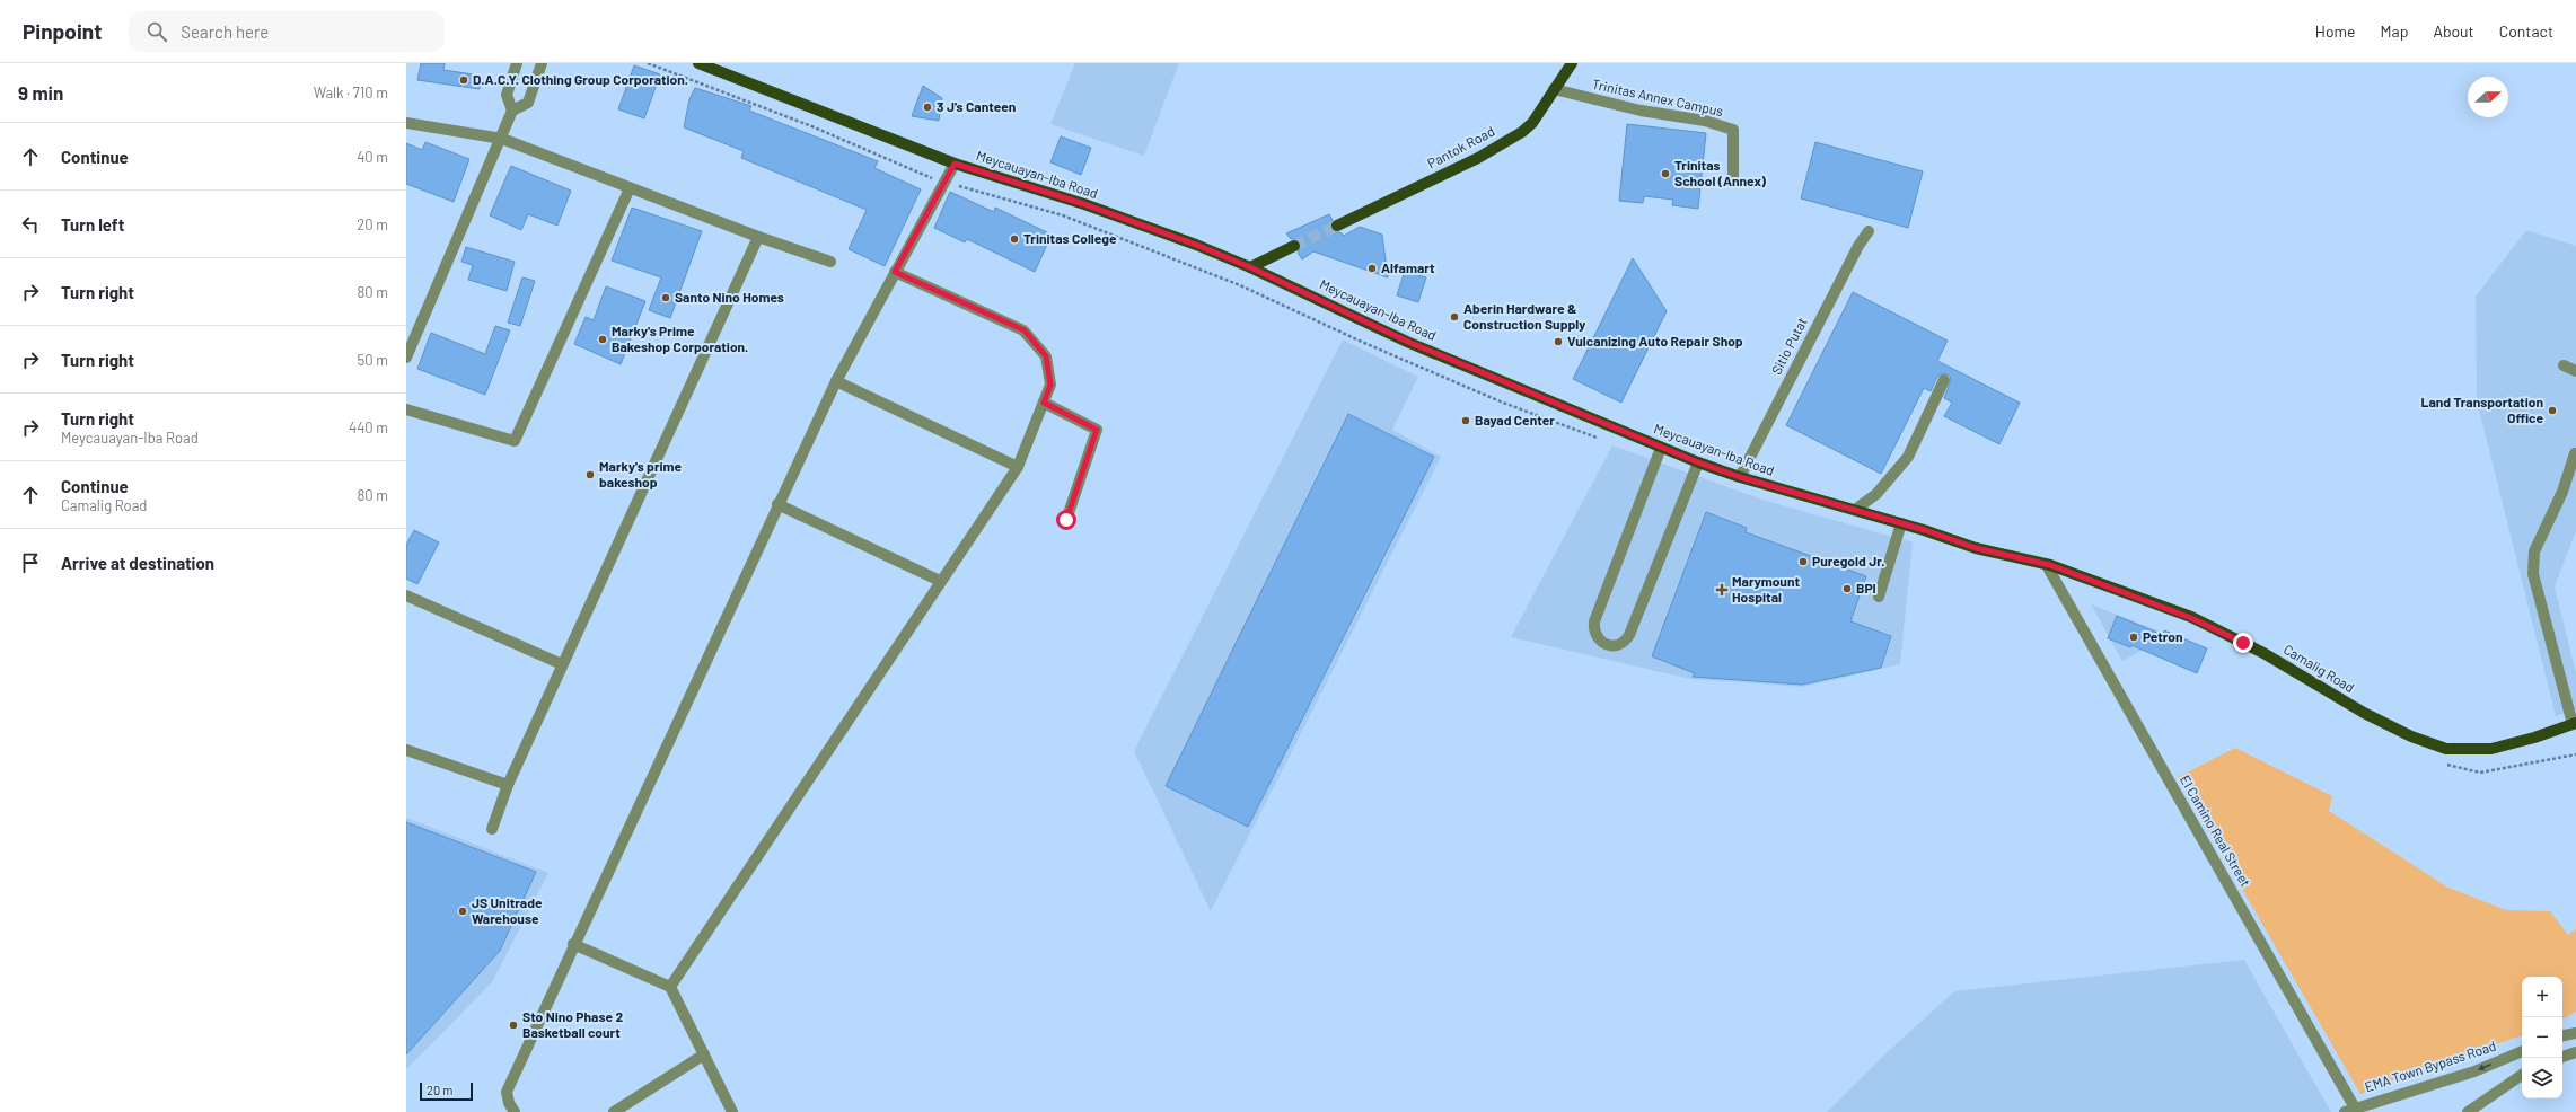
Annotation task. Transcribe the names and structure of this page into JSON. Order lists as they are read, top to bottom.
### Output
{
  "streets": {
    "main road": ["Pantok Road", "Meycauayan-Iba Road", "Camalig Road"],
    "street": [
      "Trinitas Annex Campus",
      "Sitio Putat",
      "El Camino Real Street",
      "EMA Town Bypass Road"
    ]
  },
  "crossings": [
    ["Trinitas Annex Campus", "Pantok Road"],
    ["Meycauayan-Iba Road", "Sitio Putat"],
    ["Meycauayan-Iba Road", "Camalig Road"],
    ["Meycauayan-Iba Road", "El Camino Real Street"],
    ["Camalig Road", "El Camino Real Street"],
    ["El Camino Real Street", "EMA Town Bypass Road"]
  ],
  "places": {
    "other": [
      "D.A.C.Y. Clothing Group Corporation.",
      "3 J's Canteen",
      "Trinitas School (Annex)",
      "Trinitas College",
      "Alfamart",
      "Santo Nino Homes",
      "Aberin Hardware & Construction Supply",
      "Marky's Prime Bakeshop Corporation.",
      "Vulcanizing Auto Repair Shop",
      "Land Transportation Office",
      "Bayad Center",
      "Marky's prime bakeshop",
      "Puregold Jr.",
      "BPI",
      "Petron",
      "JS Unitrade Warehouse",
      "Sto Nino Phase 2 Basketball court"
    ],
    "health": ["Marymount Hospital"]
  },
  "scale_bar": "20 m",
  "north": "right",
  "page": {
    "header": "Pinpoint",
    "search": "Search here",
    "nav": [
      "Home",
      "Map",
      "About",
      "Contact"
    ],
    "heading": ["9 min", "Walk · 710 m"],
    "list": [
      ["Continue", "40 m"],
      ["Turn left", "20 m"],
      ["Turn right", "80 m"],
      ["Turn right", "50 m"],
      ["Turn right", "Meycauayan-Iba Road", "440 m"],
      ["Continue", "Camalig Road", "80 m"],
      "Arrive at destination"
    ],
    "map_buttons": ["+", "−"],
    "scale": "20 m"
  }
}
